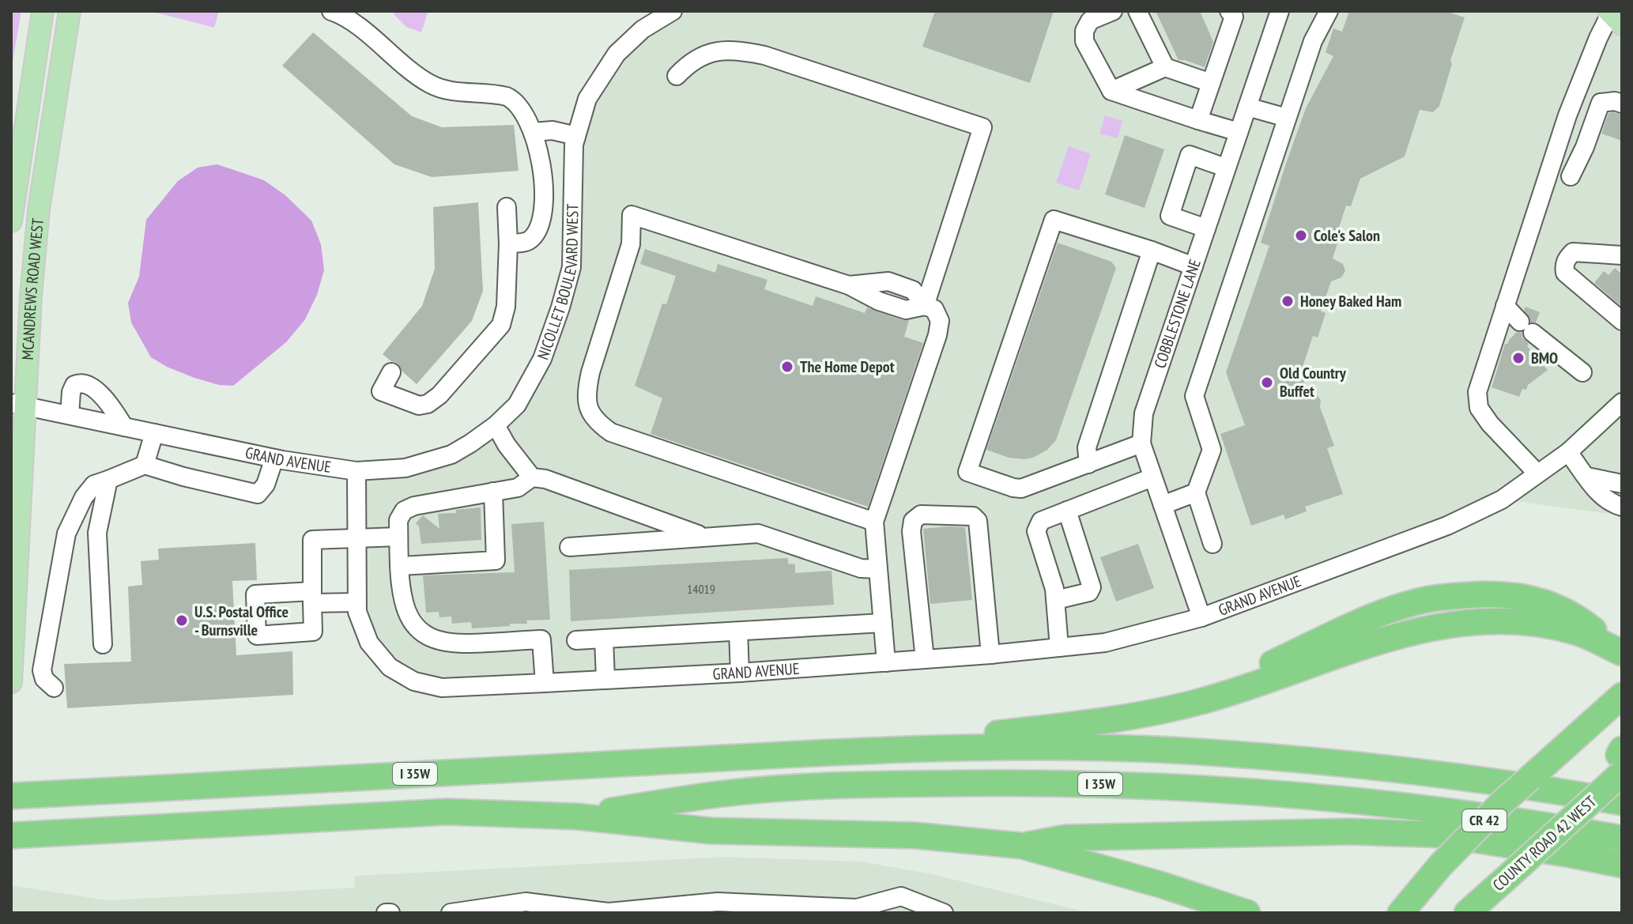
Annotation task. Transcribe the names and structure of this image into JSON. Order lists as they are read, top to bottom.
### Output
{
  "streets": {
    "highway": ["I 35W", "CR 42", "COUNTY ROAD 42 WEST"],
    "main road": ["MCANDREWS ROAD WEST"],
    "street": ["NICOLLET BOULEVARD WEST", "COBBLESTONE LANE", "GRAND AVENUE"]
  },
  "crossings": [
    ["NICOLLET BOULEVARD WEST", "GRAND AVENUE"],
    ["MCANDREWS ROAD WEST", "GRAND AVENUE"],
    ["COBBLESTONE LANE", "GRAND AVENUE"]
  ],
  "places": [
    "Cole's Salon",
    "Honey Baked Ham",
    "BMO",
    "The Home Depot",
    "Old Country Buffet",
    "U.S. Postal Office - Burnsville"
  ],
  "house_numbers": ["14019"]
}
